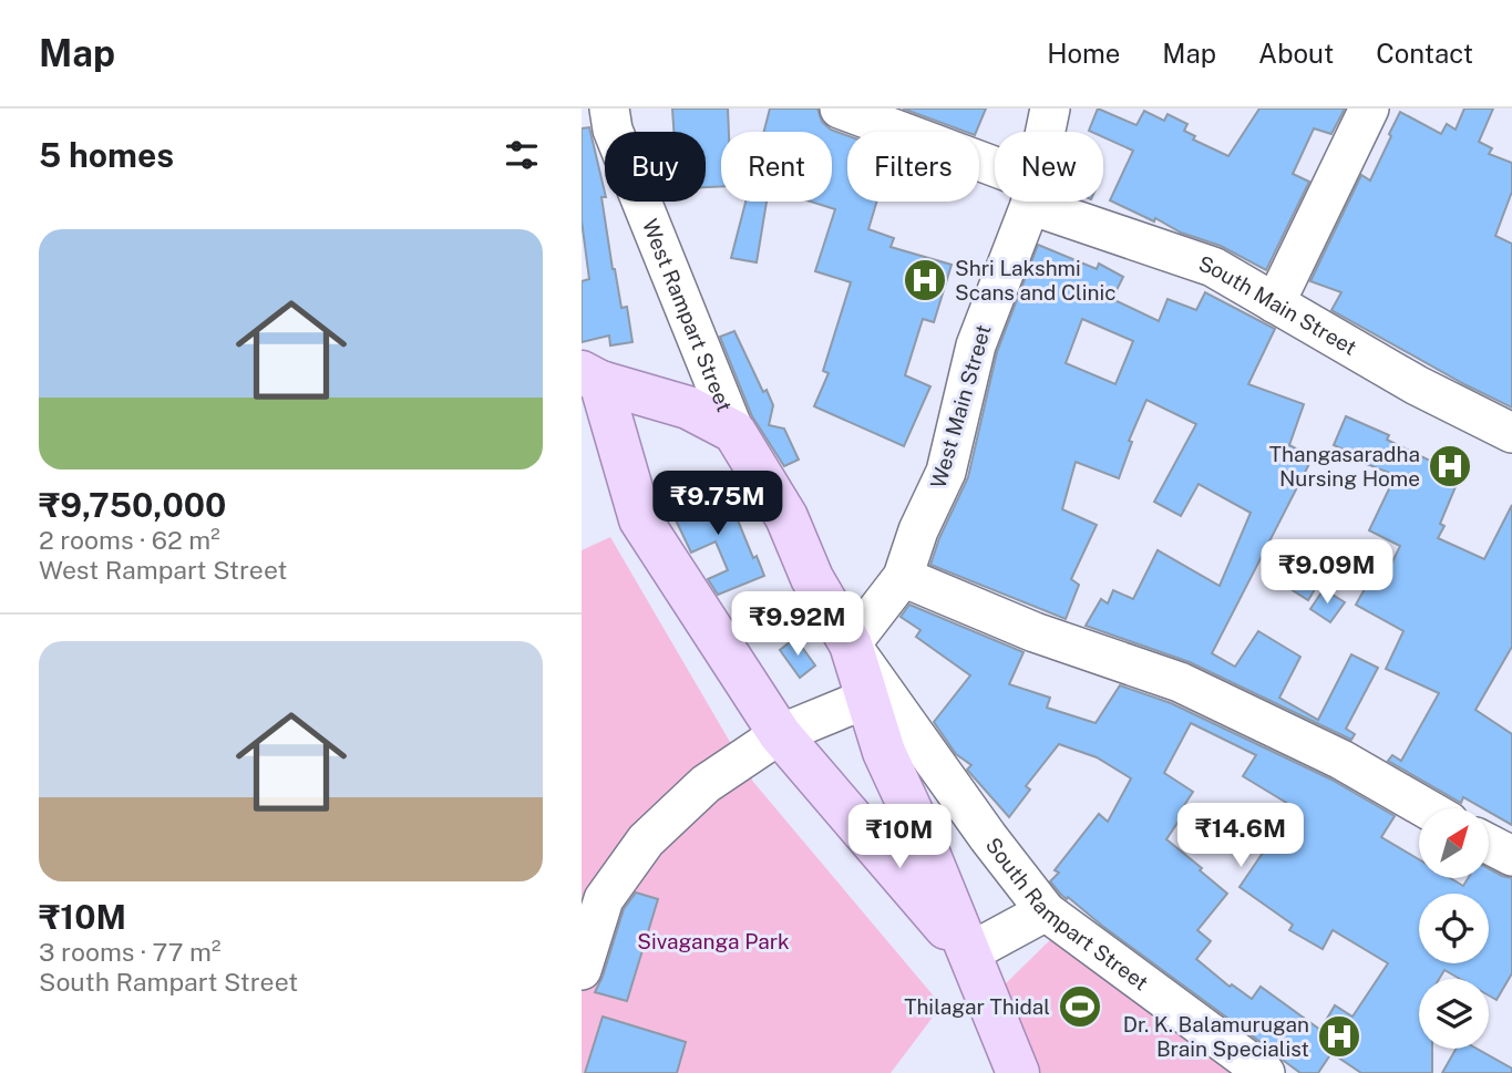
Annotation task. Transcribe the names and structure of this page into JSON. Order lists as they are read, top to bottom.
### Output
{
  "streets": {
    "street": [
      "South Main Street",
      "West Rampart Street",
      "West Main Street",
      "South Rampart Street"
    ]
  },
  "crossings": [
    ["West Main Street", "South Rampart Street"]
  ],
  "parks": ["Sivaganga Park"],
  "places": {
    "hospital": ["Shri Lakshmi Scans and Clinic", "Thangasaradha Nursing Home", "Dr. K. Balamurugan Brain Specialist"],
    "sports": ["Thilagar Thidal"]
  },
  "north": "top right",
  "page": {
    "header": "Map",
    "nav": [
      "Home",
      "Map",
      "About",
      "Contact"
    ],
    "heading": "5 homes",
    "chip": [
      "Buy",
      "Rent",
      "Filters",
      "New"
    ],
    "list": [
      {
        "name": "₹9,750,000",
        "note": "2 rooms · 62 m² · West Rampart Street"
      },
      {
        "name": "₹10M",
        "note": "3 rooms · 77 m² · South Rampart Street"
      }
    ],
    "price": [
      "₹9.75M",
      "₹9.09M",
      "₹9.92M",
      "₹14.6M",
      "₹10M"
    ]
  }
}
